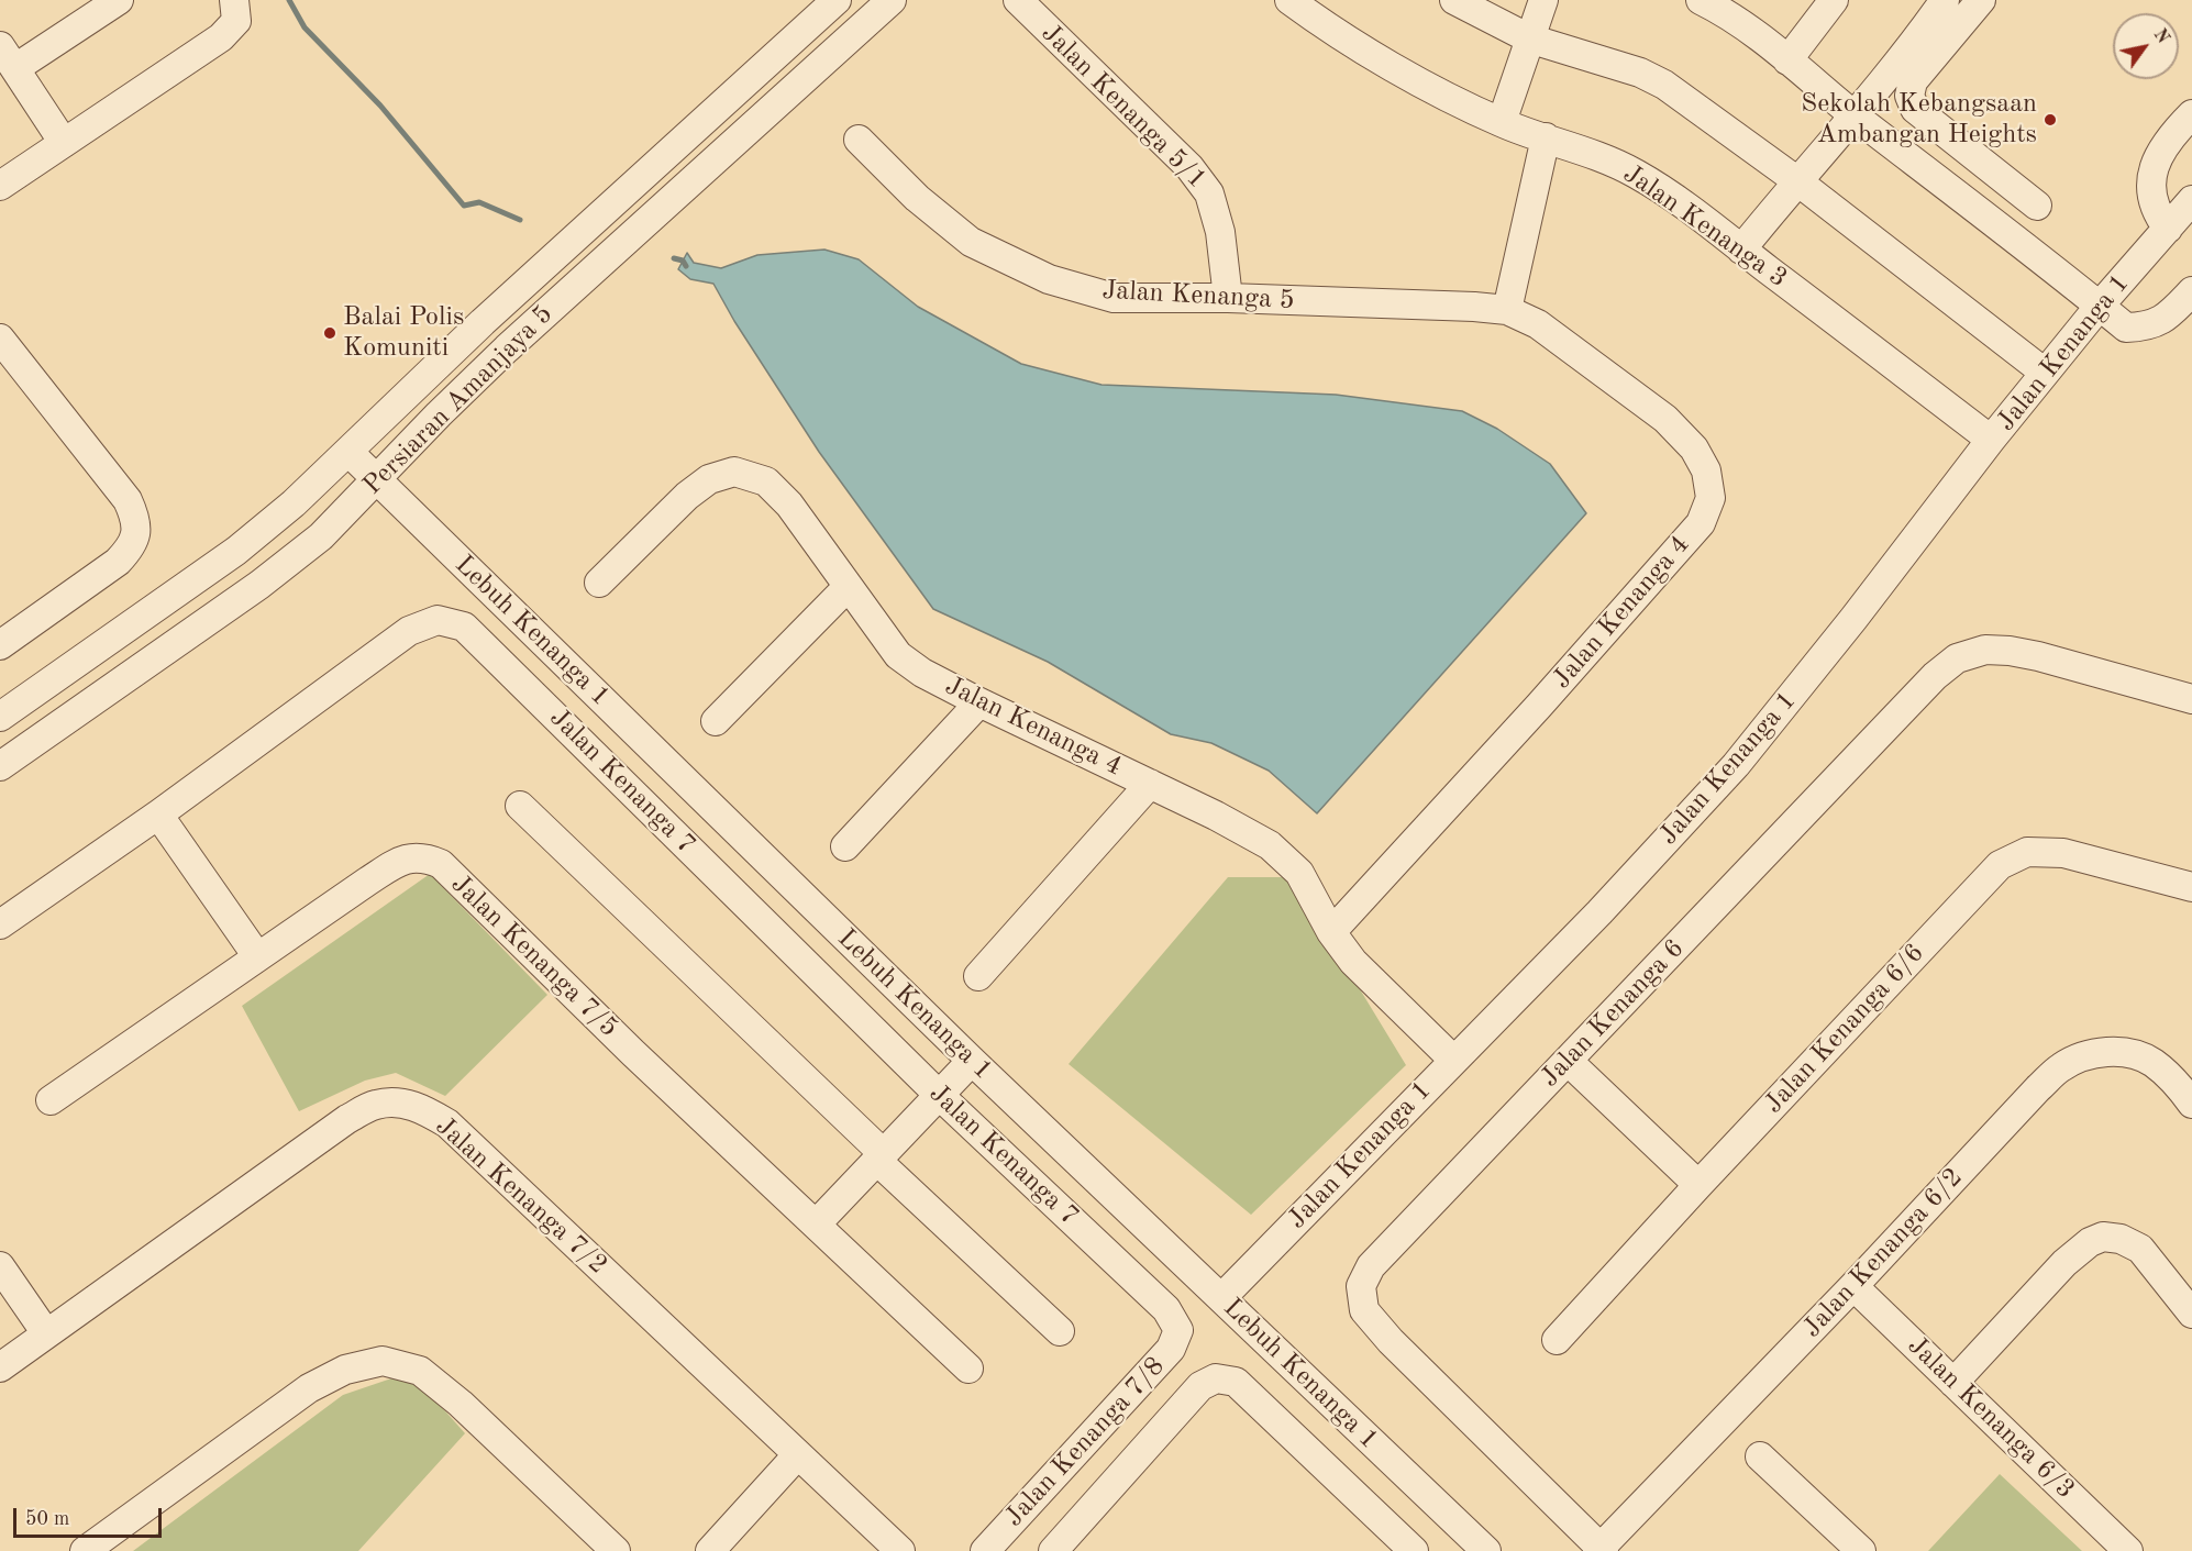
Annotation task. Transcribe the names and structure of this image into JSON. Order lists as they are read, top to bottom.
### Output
{
  "streets": {
    "street": [
      "Jalan Kenanga 5/1",
      "Jalan Kenanga 3",
      "Jalan Kenanga 5",
      "Jalan Kenanga 1",
      "Persiaran Amanjaya 5",
      "Jalan Kenanga 4",
      "Lebuh Kenanga 1",
      "Jalan Kenanga 7",
      "Jalan Kenanga 7/5",
      "Jalan Kenanga 6",
      "Jalan Kenanga 6/6",
      "Jalan Kenanga 7/2",
      "Jalan Kenanga 6/2",
      "Jalan Kenanga 6/3",
      "Jalan Kenanga 7/8"
    ]
  },
  "crossings": [
    ["Jalan Kenanga 5/1", "Jalan Kenanga 5"],
    ["Jalan Kenanga 3", "Jalan Kenanga 1"],
    ["Jalan Kenanga 5", "Jalan Kenanga 4"],
    ["Jalan Kenanga 1", "Jalan Kenanga 4"],
    ["Jalan Kenanga 1", "Lebuh Kenanga 1"],
    ["Persiaran Amanjaya 5", "Lebuh Kenanga 1"],
    ["Jalan Kenanga 7", "Jalan Kenanga 7/8"],
    ["Jalan Kenanga 6", "Jalan Kenanga 6/2"],
    ["Jalan Kenanga 6/2", "Jalan Kenanga 6/3"]
  ],
  "places": ["Sekolah Kebangsaan Ambangan Heights", "Balai Polis Komuniti"],
  "scale_bar": "50 m",
  "north": "top right"
}
